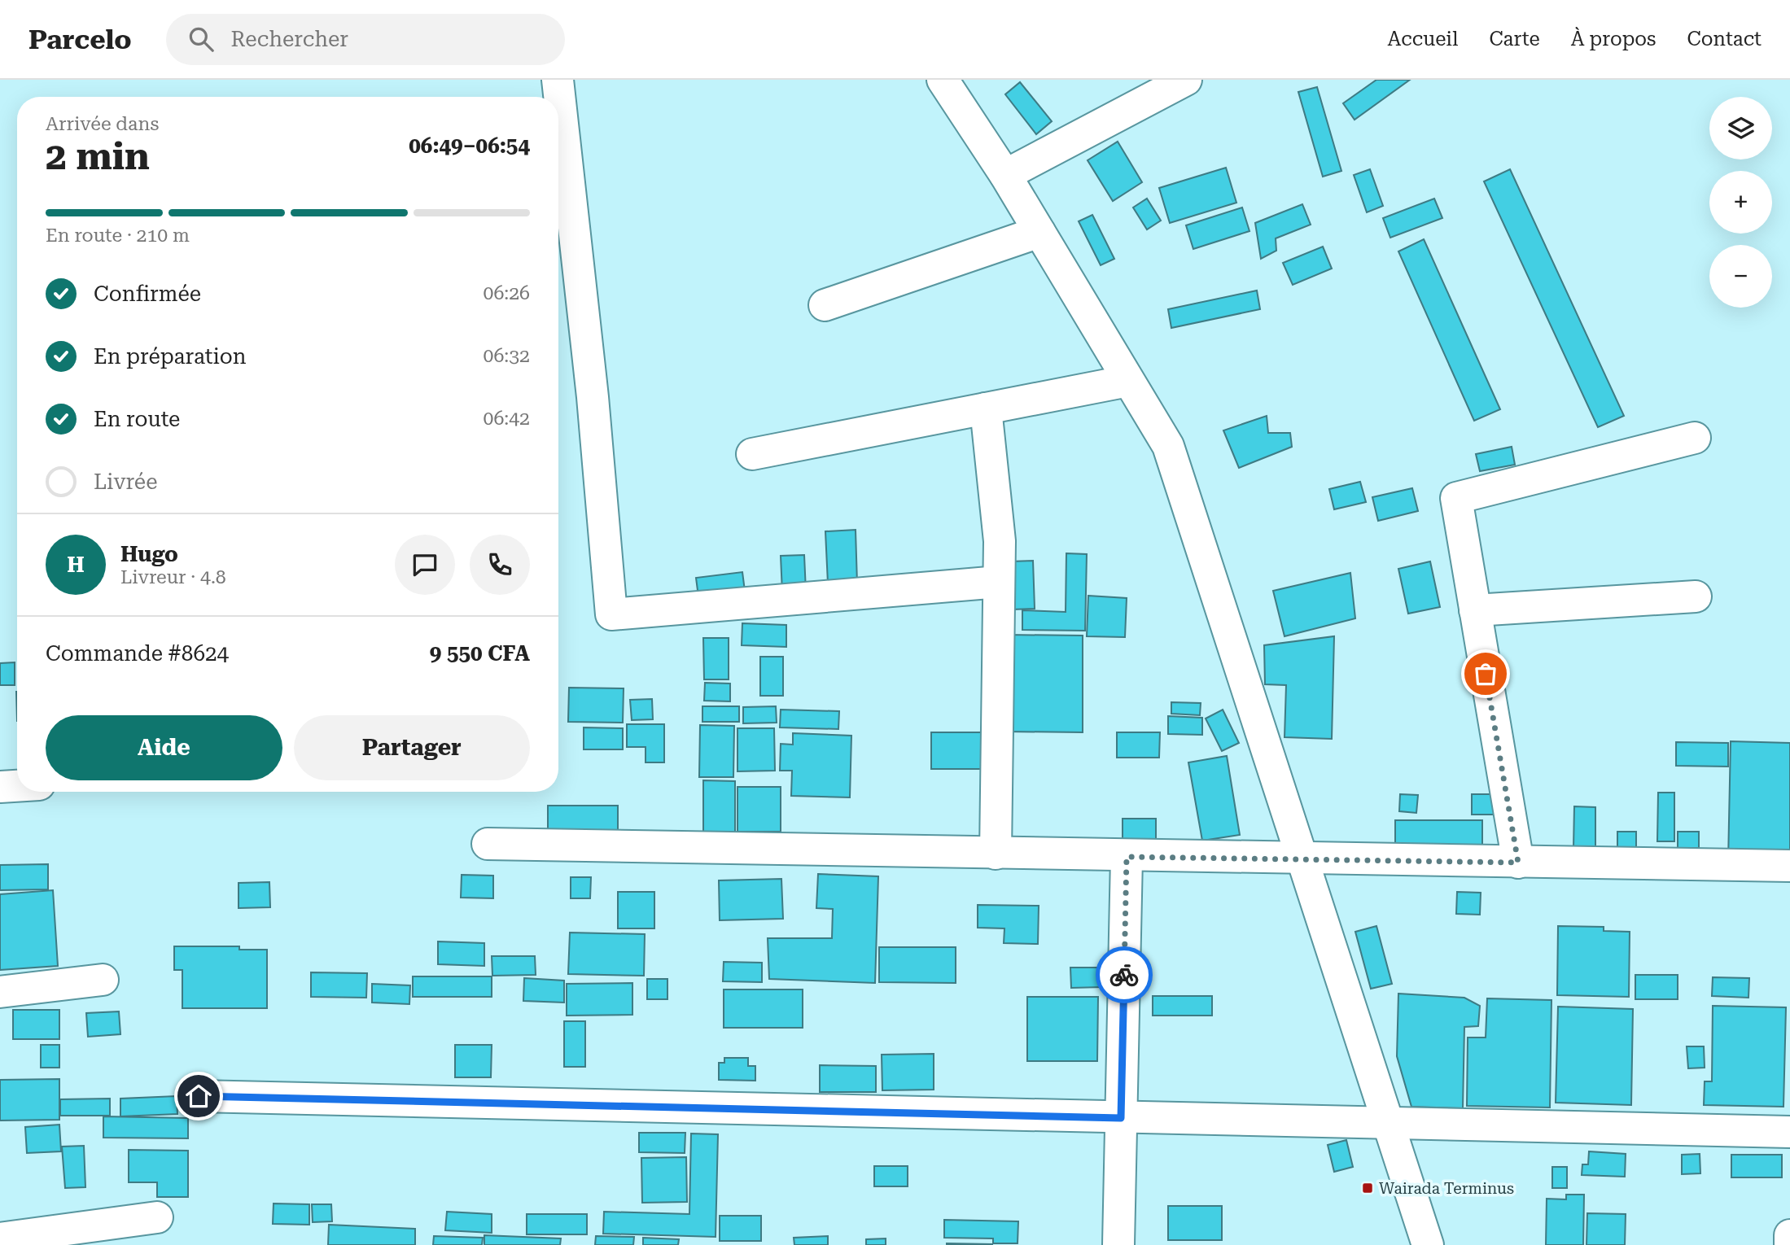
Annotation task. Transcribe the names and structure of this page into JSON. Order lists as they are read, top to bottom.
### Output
{
  "places": {
    "transit": ["Wairada Terminus"]
  },
  "page": {
    "header": "Parcelo",
    "search": "Rechercher",
    "nav": [
      "Accueil",
      "Carte",
      "À propos",
      "Contact"
    ],
    "map_buttons": ["+", "−"],
    "heading": ["2 min", "Arrivée dans", "06:49–06:54"],
    "panel": [
      "Hugo",
      "Livreur · 4.8",
      "Commande #8624",
      "9 550 CFA"
    ],
    "bar": "En route · 210 m",
    "list": [
      ["Confirmée", "06:26"],
      ["En préparation", "06:32"],
      ["En route", "06:42"],
      "Livrée"
    ],
    "round": "H",
    "buttons": ["Aide", "Partager"]
  }
}
